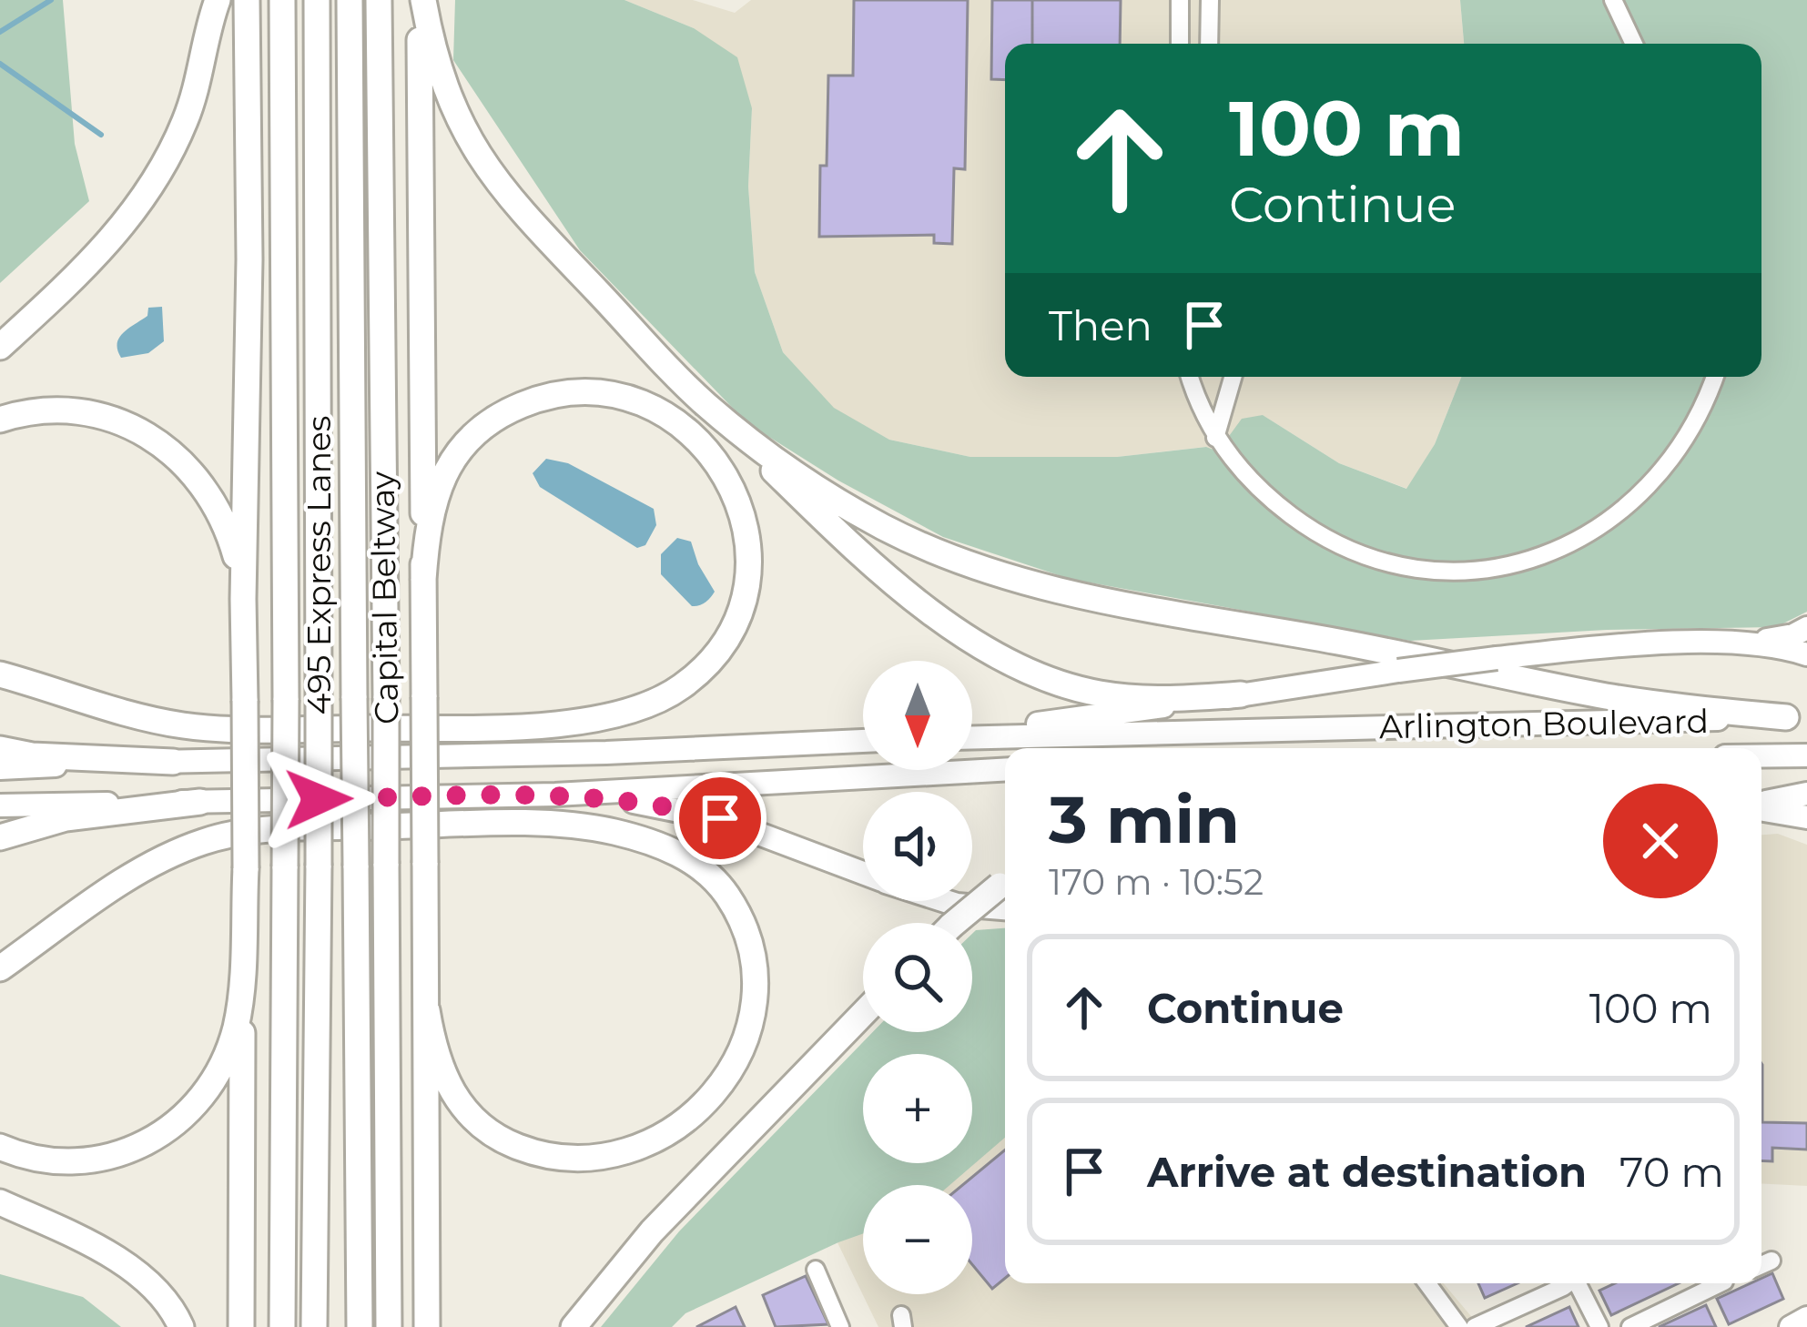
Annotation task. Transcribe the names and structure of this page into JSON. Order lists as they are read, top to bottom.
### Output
{
  "streets": {
    "highway": ["495 Express Lanes", "Capital Beltway"],
    "main road": ["Arlington Boulevard"]
  },
  "north": "bottom",
  "page": {
    "turn": ["100 m", "Continue"],
    "then": "Then",
    "map_buttons": ["+", "−"],
    "heading": ["3 min", "170 m · 10:52"],
    "list": [
      {
        "name": "Continue",
        "value": "100 m"
      },
      {
        "name": "Arrive at destination",
        "value": "70 m"
      }
    ]
  }
}
